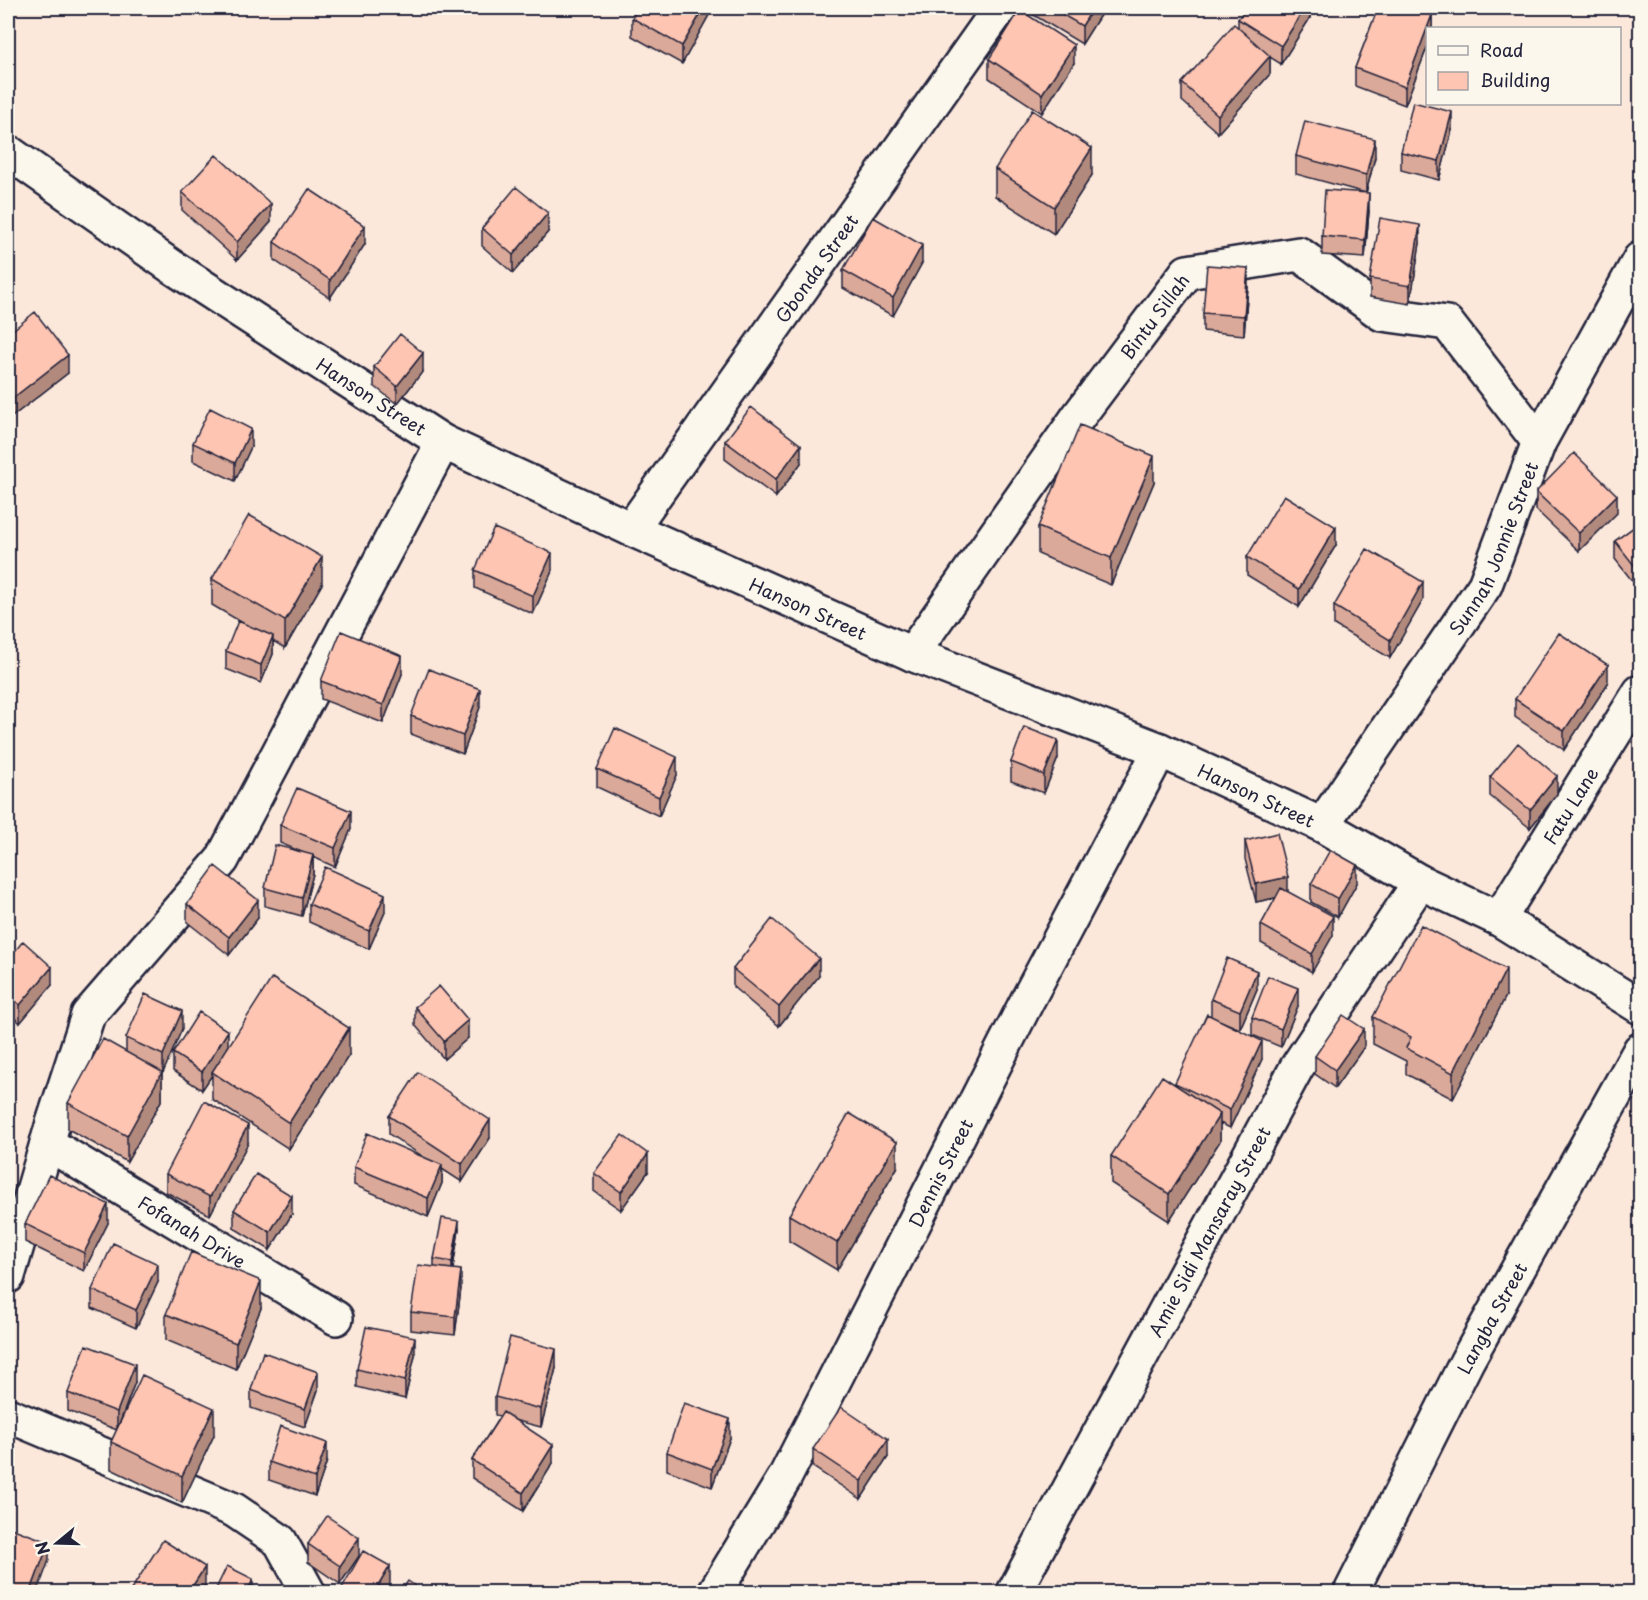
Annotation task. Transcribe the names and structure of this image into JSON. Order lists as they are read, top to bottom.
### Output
{
  "streets": {
    "street": [
      "Gbonda Street",
      "Bintu Sillah",
      "Hanson Street",
      "Sunnah Jonnie Street",
      "Fatu Lane",
      "Dennis Street",
      "Fofanah Drive",
      "Amie Sidi Mansaray Street",
      "Langba Street"
    ]
  },
  "crossings": [
    ["Gbonda Street", "Hanson Street"],
    ["Bintu Sillah", "Hanson Street"],
    ["Bintu Sillah", "Sunnah Jonnie Street"],
    ["Hanson Street", "Sunnah Jonnie Street"],
    ["Hanson Street", "Fatu Lane"],
    ["Hanson Street", "Dennis Street"],
    ["Hanson Street", "Amie Sidi Mansaray Street"]
  ],
  "legend": ["Road", "Building"],
  "north": "left"
}
